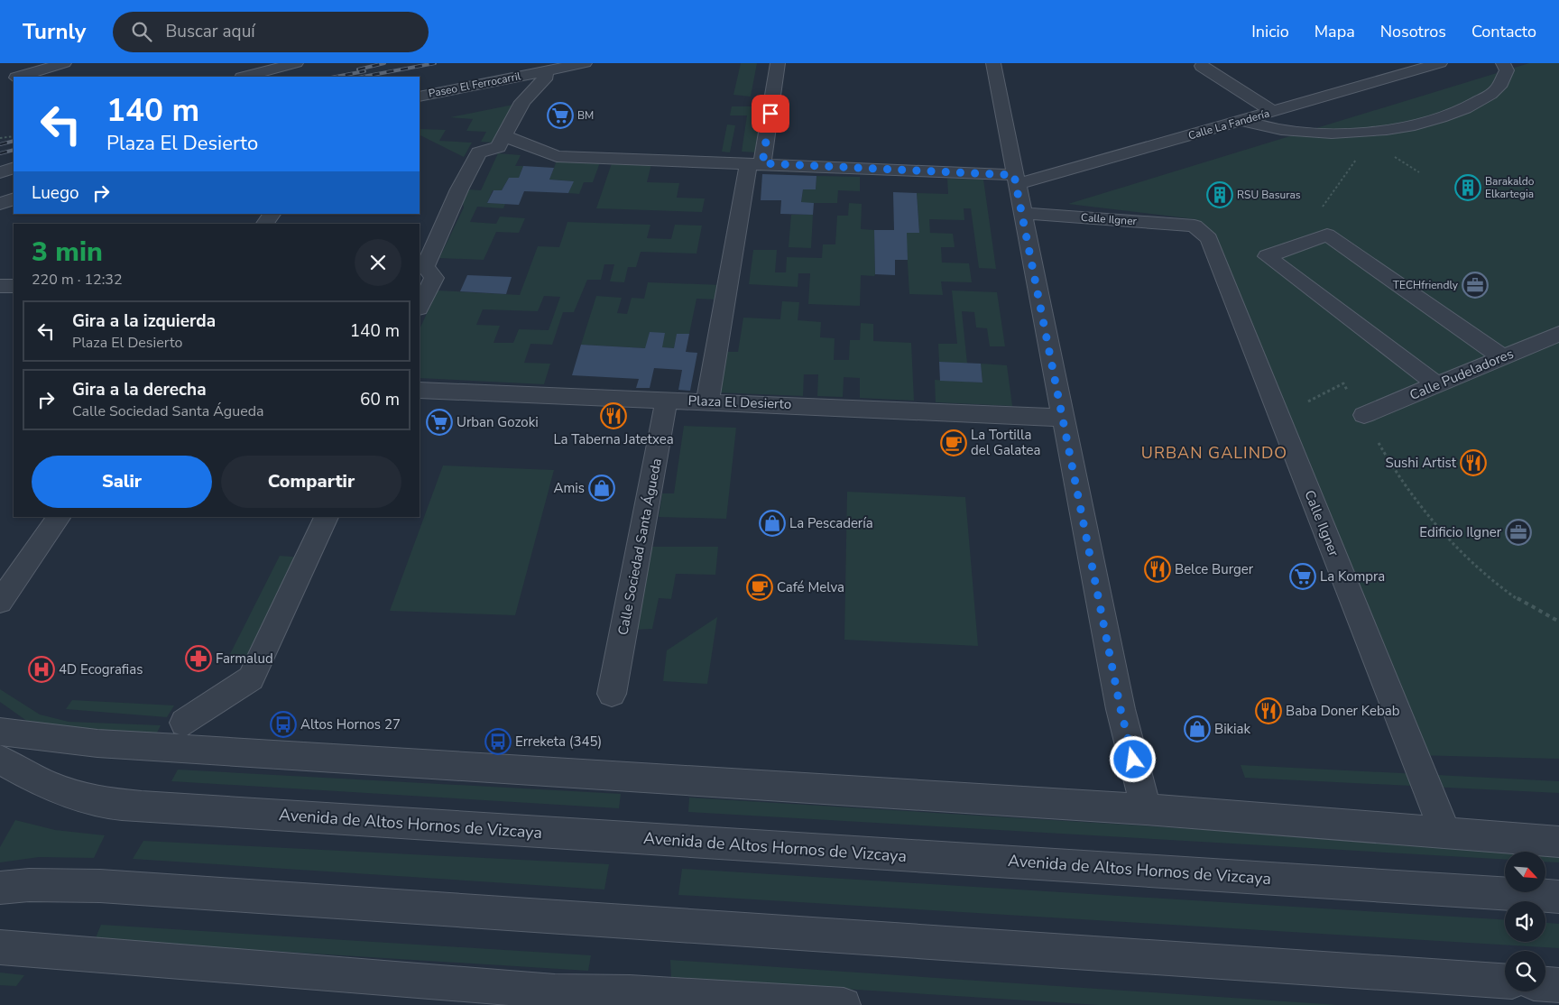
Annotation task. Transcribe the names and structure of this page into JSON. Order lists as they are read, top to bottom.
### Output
{
  "streets": {
    "street": [
      "Paseo El Ferrocarril",
      "Calle La Fandería",
      "Calle Ilgner",
      "Calle Pudeladores",
      "Plaza El Desierto",
      "Calle Sociedad Santa Águeda",
      "Avenida de Altos Hornos de Vizcaya"
    ]
  },
  "crossings": [
    ["Plaza El Desierto", "Calle Sociedad Santa Águeda"]
  ],
  "districts": ["URBAN GALINDO"],
  "places": {
    "supermarket": ["BM", "Urban Gozoki", "La Kompra"],
    "building": ["Barakaldo Elkartegia", "RSU Basuras"],
    "office": ["TECHfriendly", "Edificio Ilgner"],
    "restaurant": [
      "La Taberna Jatetxea",
      "Sushi Artist",
      "Belce Burger",
      "Baba Doner Kebab"
    ],
    "cafe": ["La Tortilla del Galatea", "Café Melva"],
    "shop": ["Amis", "La Pescadería", "Bikiak"],
    "pharmacy": ["Farmalud"],
    "hospital": ["4D Ecografias"],
    "bus stop": ["Altos Hornos 27", "Erreketa (345)"]
  },
  "north": "bottom right",
  "page": {
    "header": "Turnly",
    "search": "Buscar aquí",
    "nav": [
      "Inicio",
      "Mapa",
      "Nosotros",
      "Contacto"
    ],
    "turn": ["140 m", "Plaza El Desierto"],
    "then": "Luego",
    "heading": ["3 min", "220 m · 12:32"],
    "list": [
      {
        "name": "Gira a la izquierda",
        "note": "Plaza El Desierto",
        "value": "140 m"
      },
      {
        "name": "Gira a la derecha",
        "note": "Calle Sociedad Santa Águeda",
        "value": "60 m"
      }
    ],
    "buttons": ["Salir", "Compartir"]
  }
}
